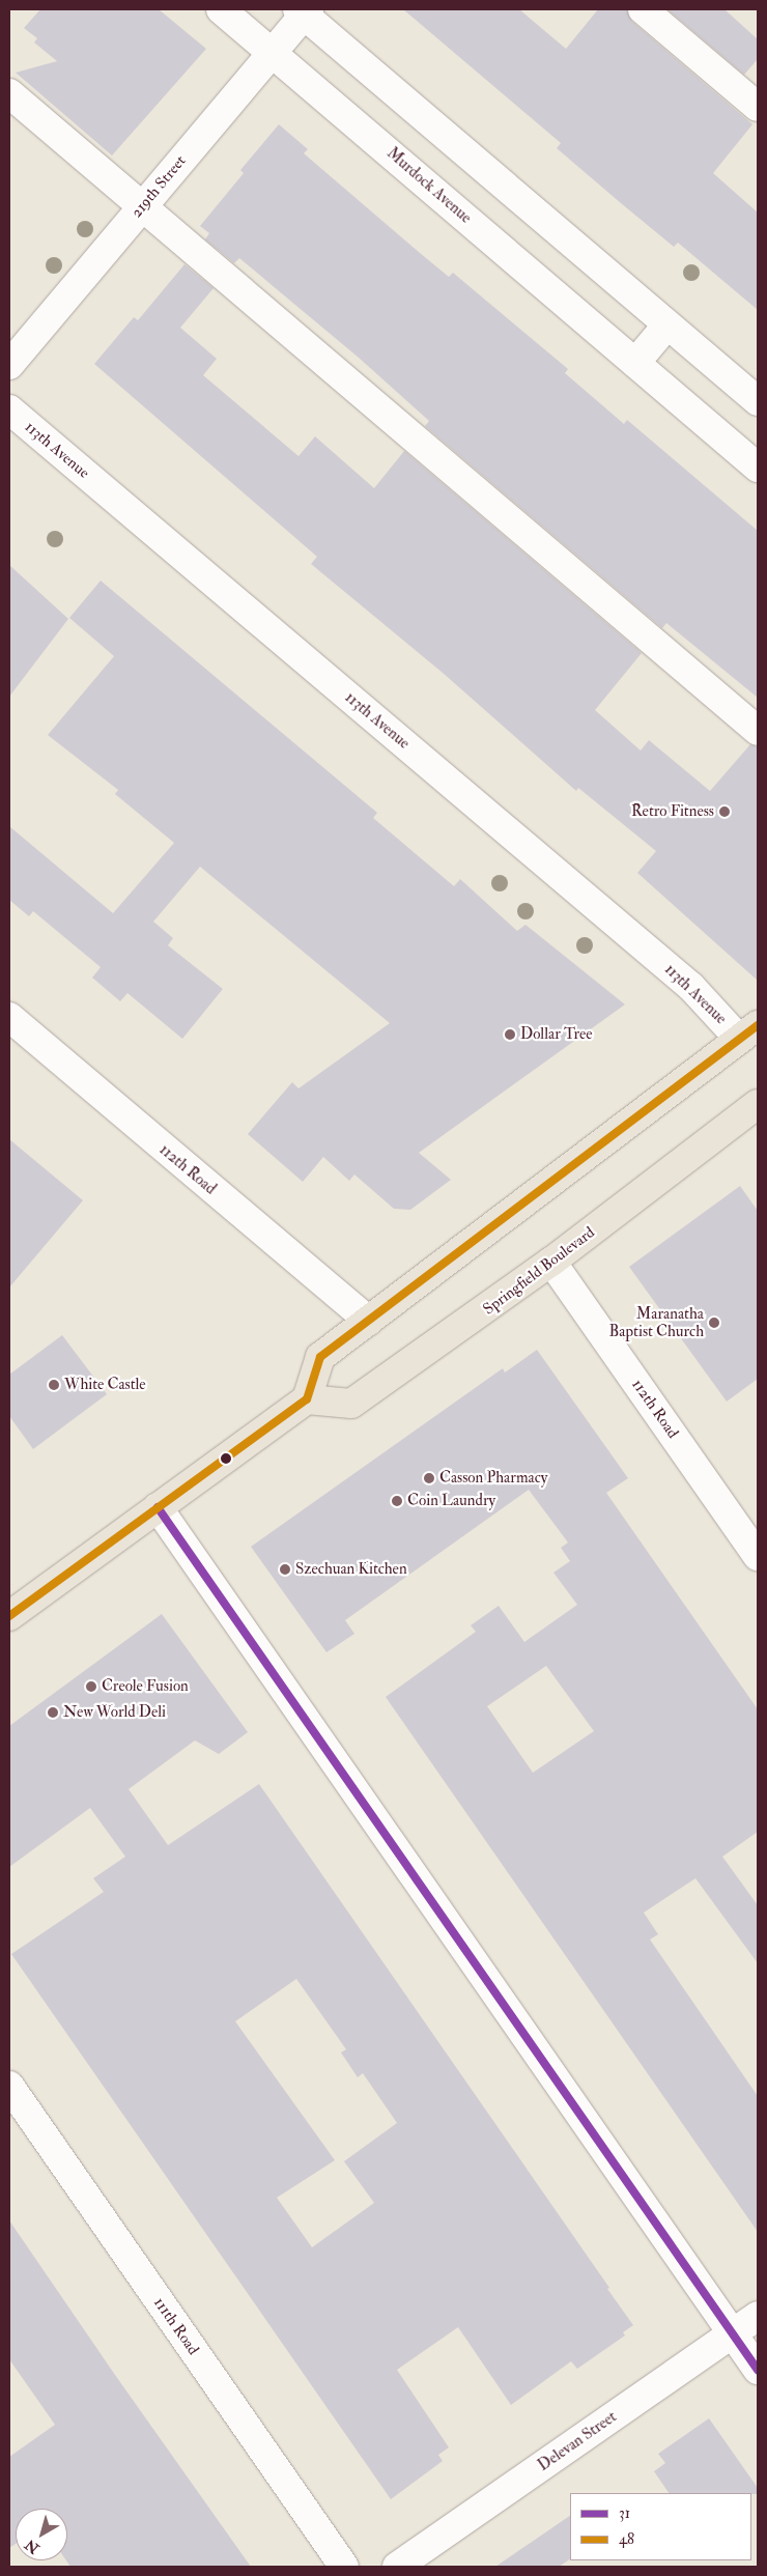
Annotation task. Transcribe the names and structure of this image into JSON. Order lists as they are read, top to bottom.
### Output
{
  "streets": {
    "main road": ["Springfield Boulevard"],
    "street": [
      "Murdock Avenue",
      "219th Street",
      "113th Avenue",
      "112th Road",
      "111th Road",
      "Delevan Street"
    ]
  },
  "crossings": [
    ["Murdock Avenue", "219th Street"],
    ["112th Road", "Springfield Boulevard"]
  ],
  "places": [
    "Retro Fitness",
    "Dollar Tree",
    "Maranatha Baptist Church",
    "White Castle",
    "Casson Pharmacy",
    "Coin Laundry",
    "Szechuan Kitchen",
    "Creole Fusion",
    "New World Deli"
  ],
  "lines": ["transit line 48", "transit line 31"],
  "legend": ["31", "48"],
  "north": "bottom left"
}
